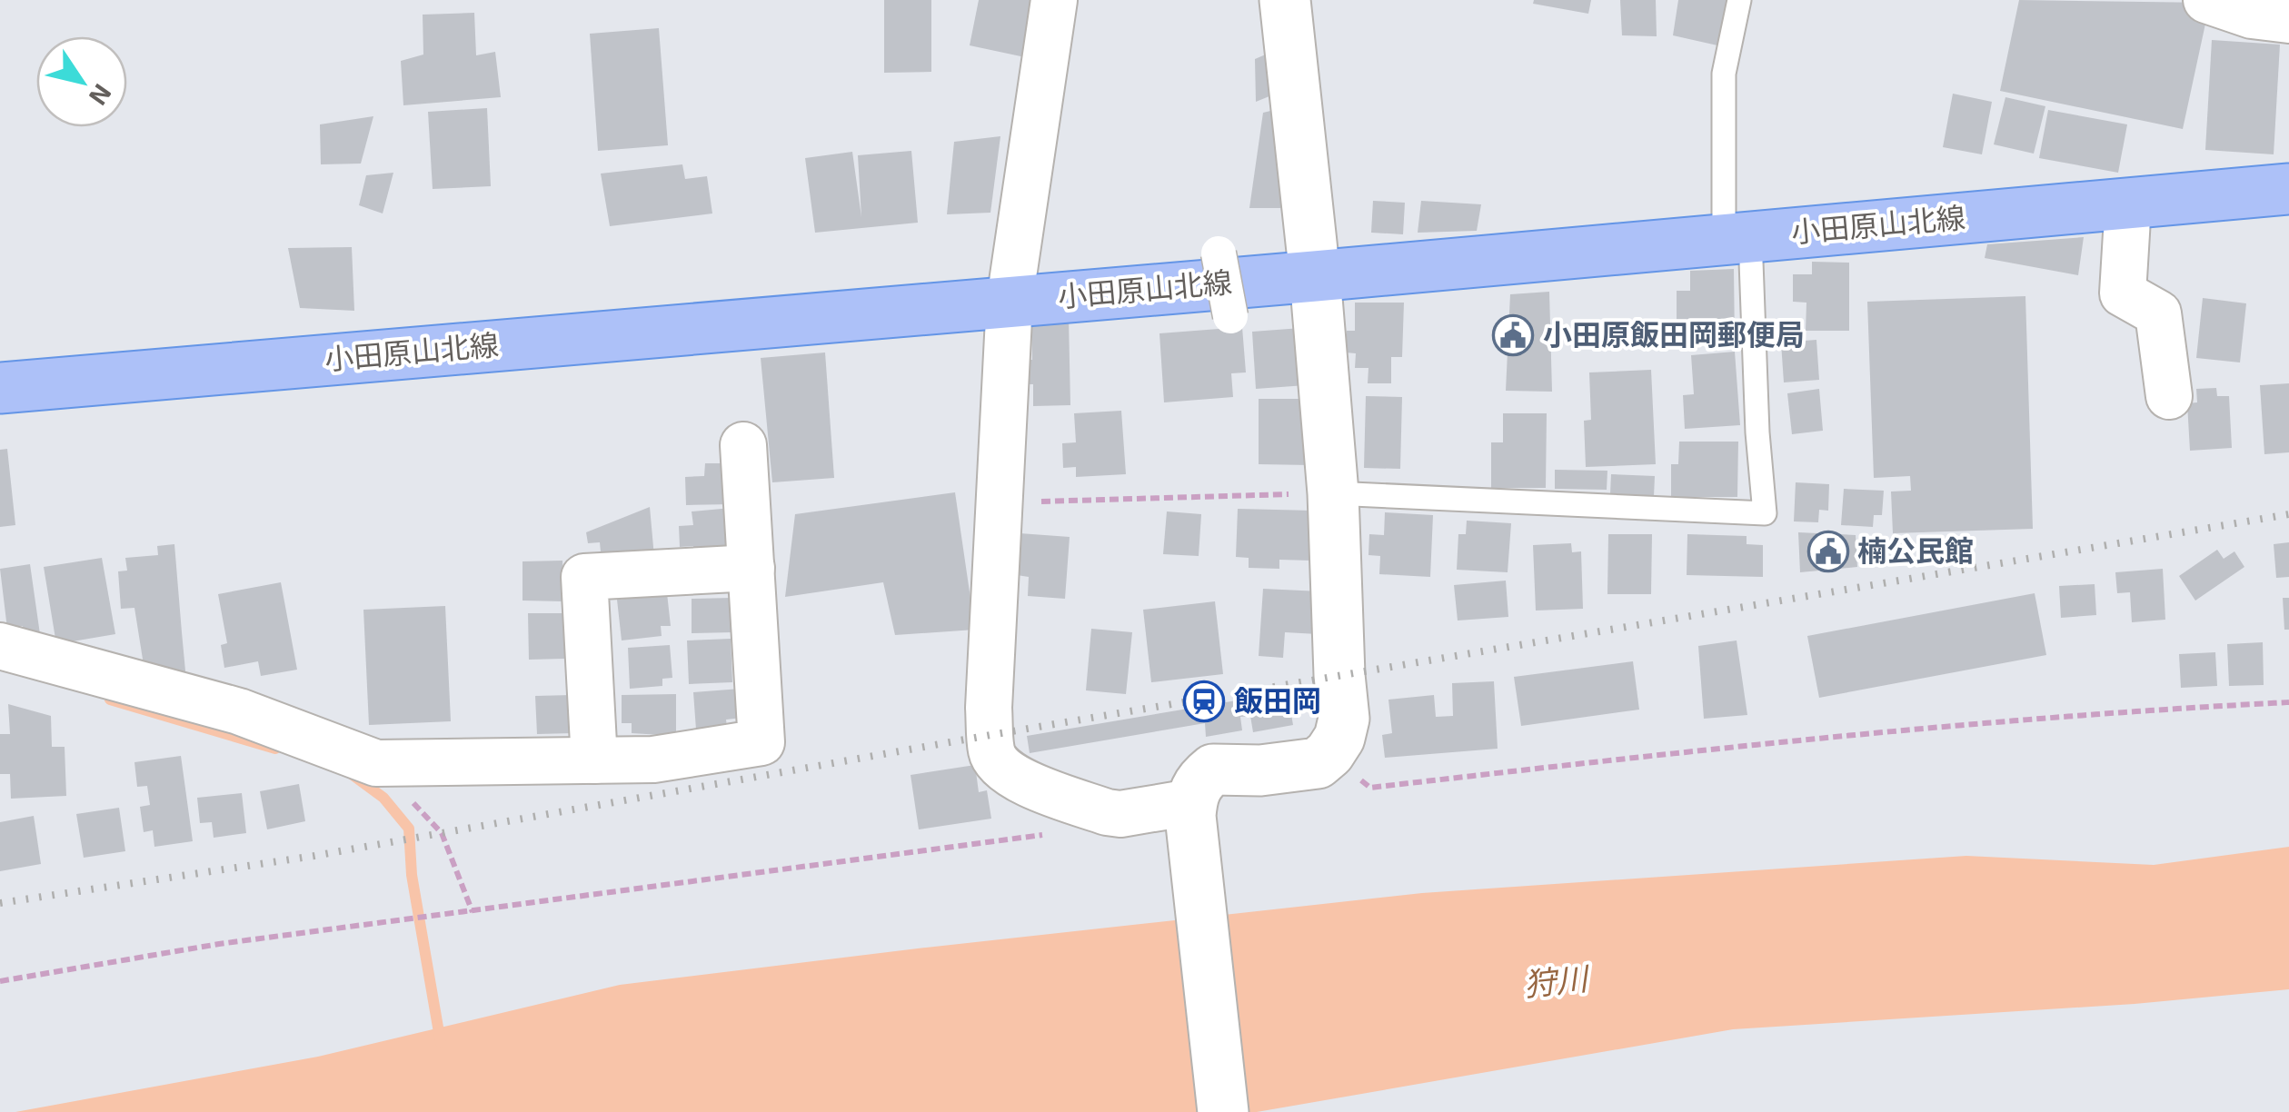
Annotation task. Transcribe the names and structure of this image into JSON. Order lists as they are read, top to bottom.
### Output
{
  "streets": {
    "main road": ["小田原山北線"]
  },
  "water": ["狩川"],
  "places": {
    "public building": ["小田原飯田岡郵便局", "楠公民館"],
    "station": ["飯田岡"]
  },
  "north": "bottom right"
}
